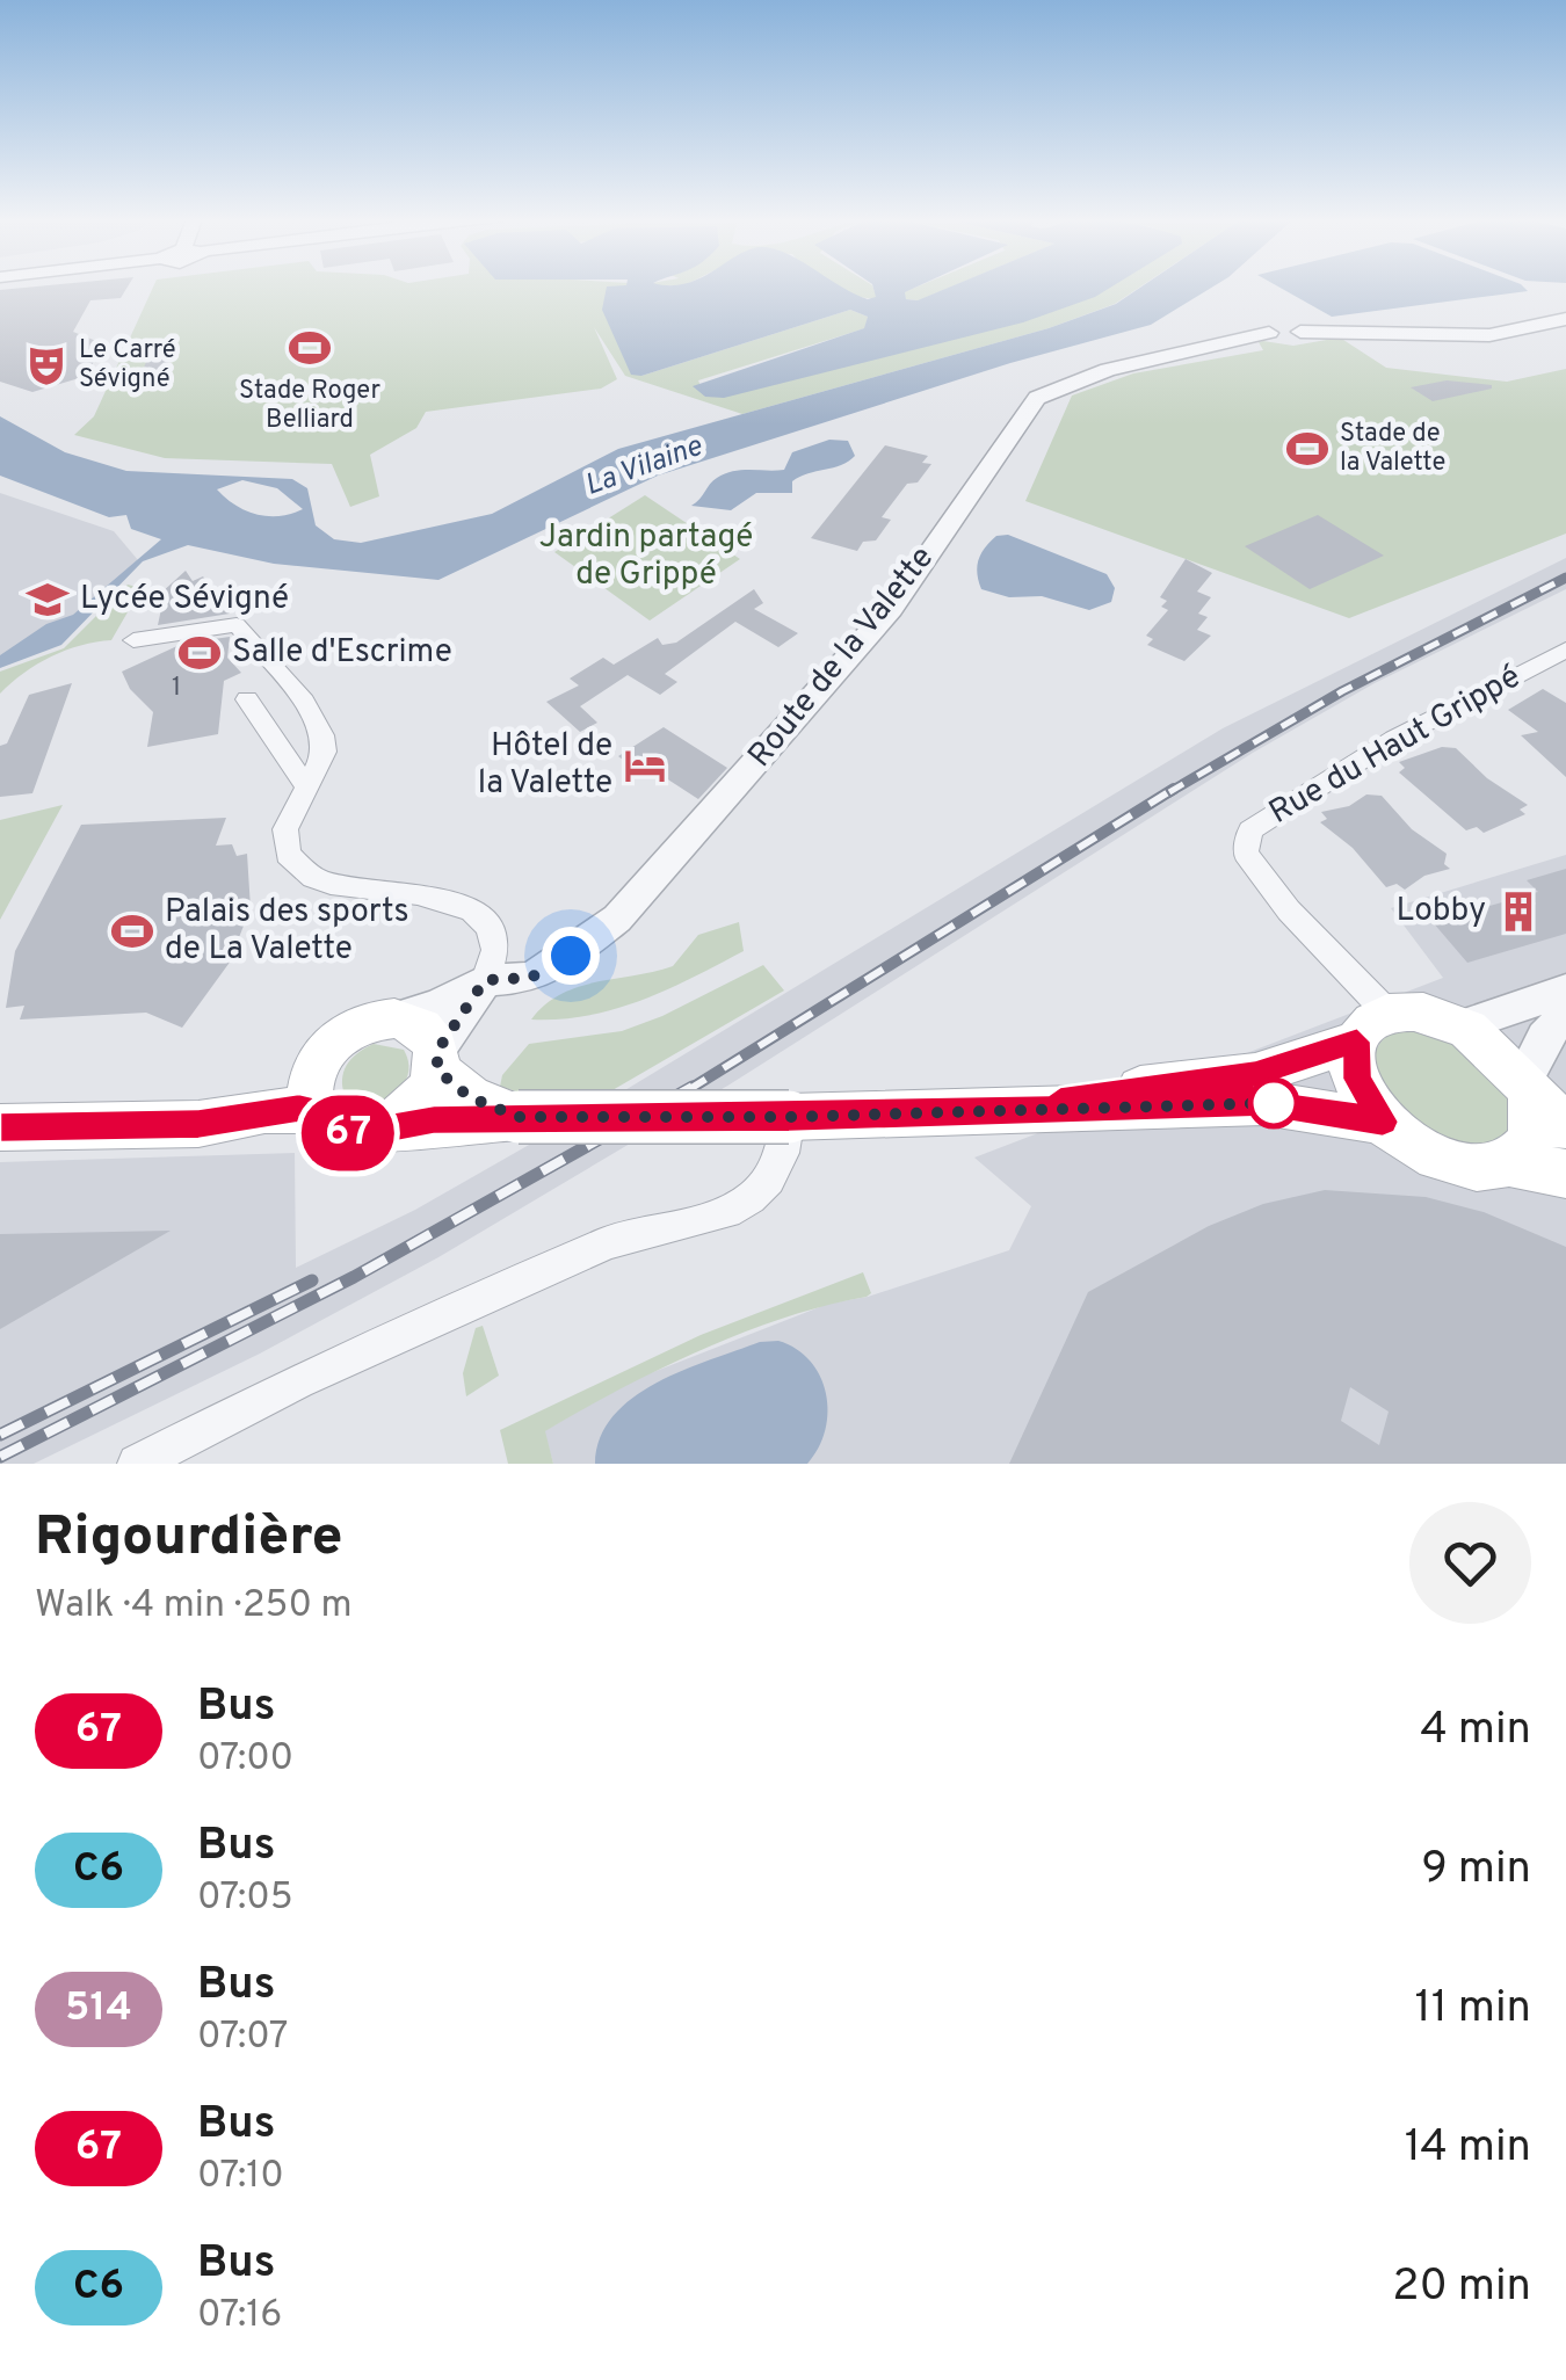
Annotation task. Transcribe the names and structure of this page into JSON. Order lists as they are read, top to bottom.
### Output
{
  "streets": {
    "street": ["Route de la Valette", "Rue du Haut Grippé"]
  },
  "water": ["La Vilaine"],
  "parks": ["Jardin partagé de Grippé"],
  "places": {
    "sports": [
      "Stade Roger Belliard",
      "Stade de la Valette",
      "Salle d'Escrime",
      "Palais des sports de La Valette"
    ],
    "theatre": ["Le Carré Sévigné"],
    "school or university": ["Lycée Sévigné"],
    "hotel": ["Hôtel de la Valette"],
    "building": ["Lobby"]
  },
  "lines": ["bus line 67"],
  "house_numbers": ["1"],
  "page": {
    "on_map": "67",
    "heading": ["Rigourdière", "Walk · 4 min · 250 m"],
    "list": [
      {
        "mark": "67",
        "name": "Bus",
        "note": "07:00",
        "value": "4 min"
      },
      {
        "mark": "C6",
        "name": "Bus",
        "note": "07:05",
        "value": "9 min"
      },
      {
        "mark": "514",
        "name": "Bus",
        "note": "07:07",
        "value": "11 min"
      },
      {
        "mark": "67",
        "name": "Bus",
        "note": "07:10",
        "value": "14 min"
      },
      {
        "mark": "C6",
        "name": "Bus",
        "note": "07:16",
        "value": "20 min"
      }
    ]
  }
}
